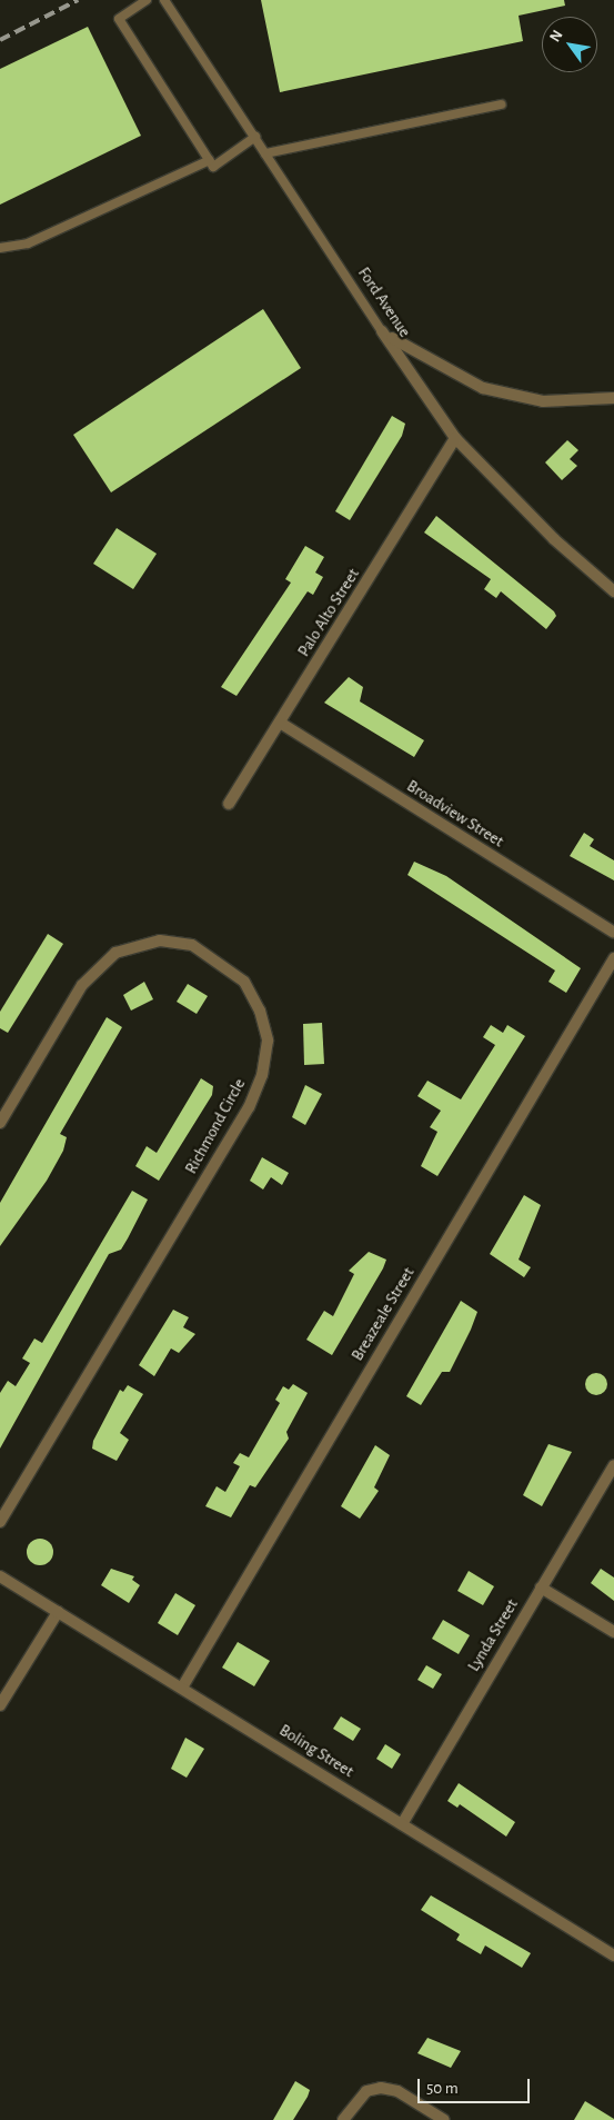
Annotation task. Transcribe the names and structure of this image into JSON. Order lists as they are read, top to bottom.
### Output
{
  "streets": {
    "street": [
      "Ford Avenue",
      "Palo Alto Street",
      "Broadview Street",
      "Richmond Circle",
      "Breazeale Street",
      "Lynda Street",
      "Boling Street"
    ]
  },
  "crossings": [
    ["Ford Avenue", "Palo Alto Street"],
    ["Palo Alto Street", "Broadview Street"],
    ["Breazeale Street", "Boling Street"],
    ["Lynda Street", "Boling Street"]
  ],
  "scale_bar": "50 m",
  "north": "top left"
}
